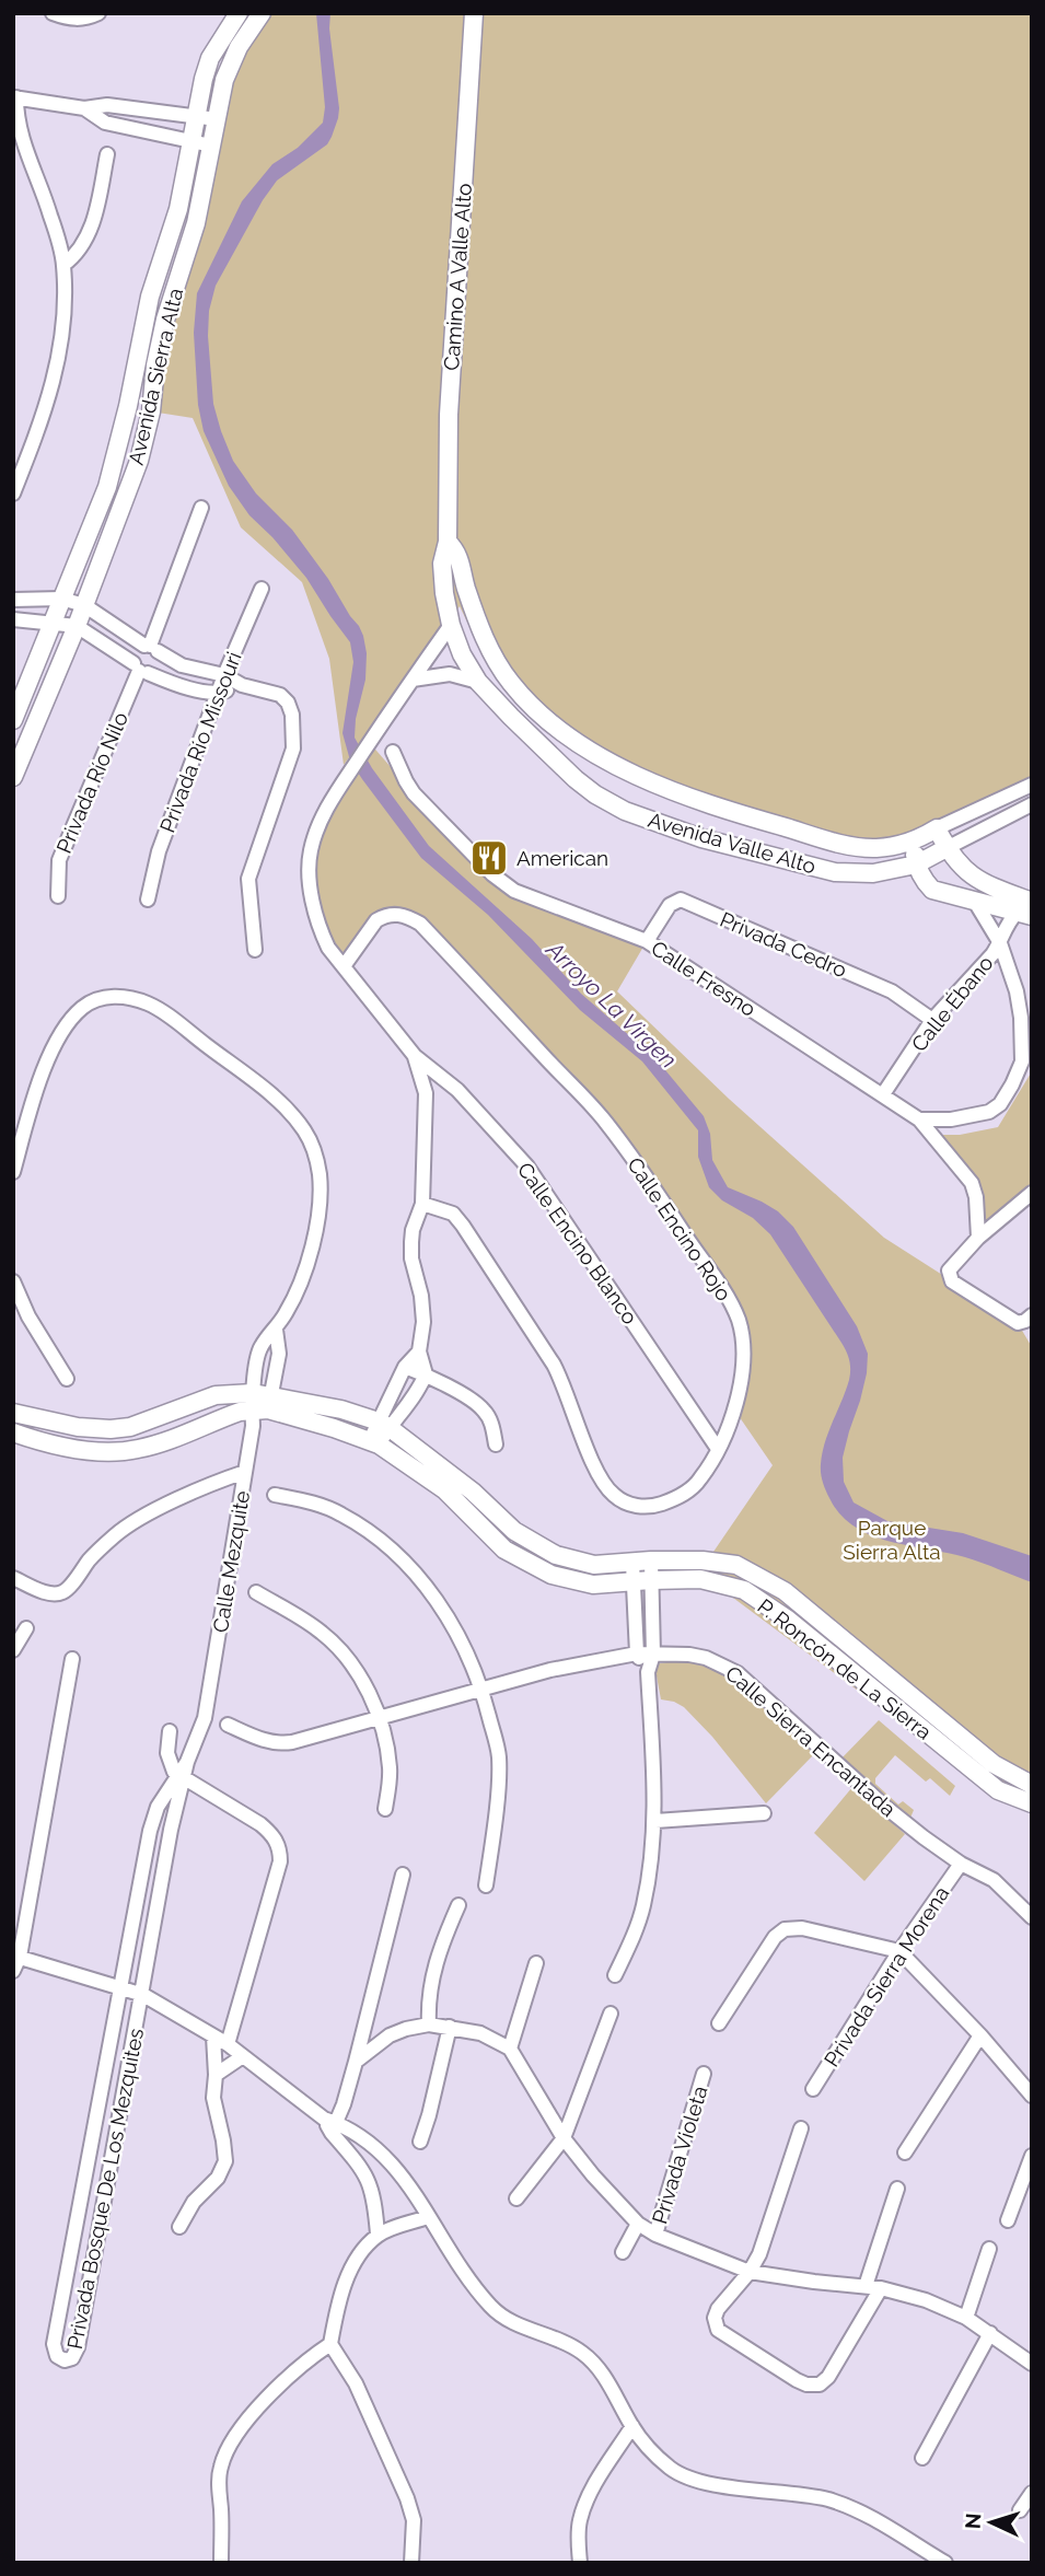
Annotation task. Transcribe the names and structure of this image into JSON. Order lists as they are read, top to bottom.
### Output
{
  "streets": {
    "street": [
      "Camino A Valle Alto",
      "Avenida Sierra Alta",
      "Privada Río Missouri",
      "Privada Río Nilo",
      "Avenida Valle Alto",
      "Privada Cedro",
      "Calle Fresno",
      "Calle Ébano",
      "Calle Encino Rojo",
      "Calle Encino Blanco",
      "Calle Mezquite",
      "P. Roncón de La Sierra",
      "Calle Sierra Encantada",
      "Privada Sierra Morena",
      "Privada Violeta",
      "Privada Bosque De Los Mezquites"
    ]
  },
  "crossings": [
    ["Camino A Valle Alto", "Avenida Valle Alto"],
    ["Privada Cedro", "Calle Fresno"],
    ["Privada Cedro", "Calle Ébano"],
    ["Calle Fresno", "Calle Ébano"],
    ["Calle Encino Rojo", "Calle Encino Blanco"],
    ["Calle Mezquite", "P. Roncón de La Sierra"],
    ["Calle Mezquite", "Privada Bosque De Los Mezquites"],
    ["Calle Sierra Encantada", "Privada Sierra Morena"]
  ],
  "water": ["Arroyo La Virgen"],
  "parks": ["Parque Sierra Alta"],
  "places": {
    "restaurant": ["American"]
  },
  "north": "left"
}
